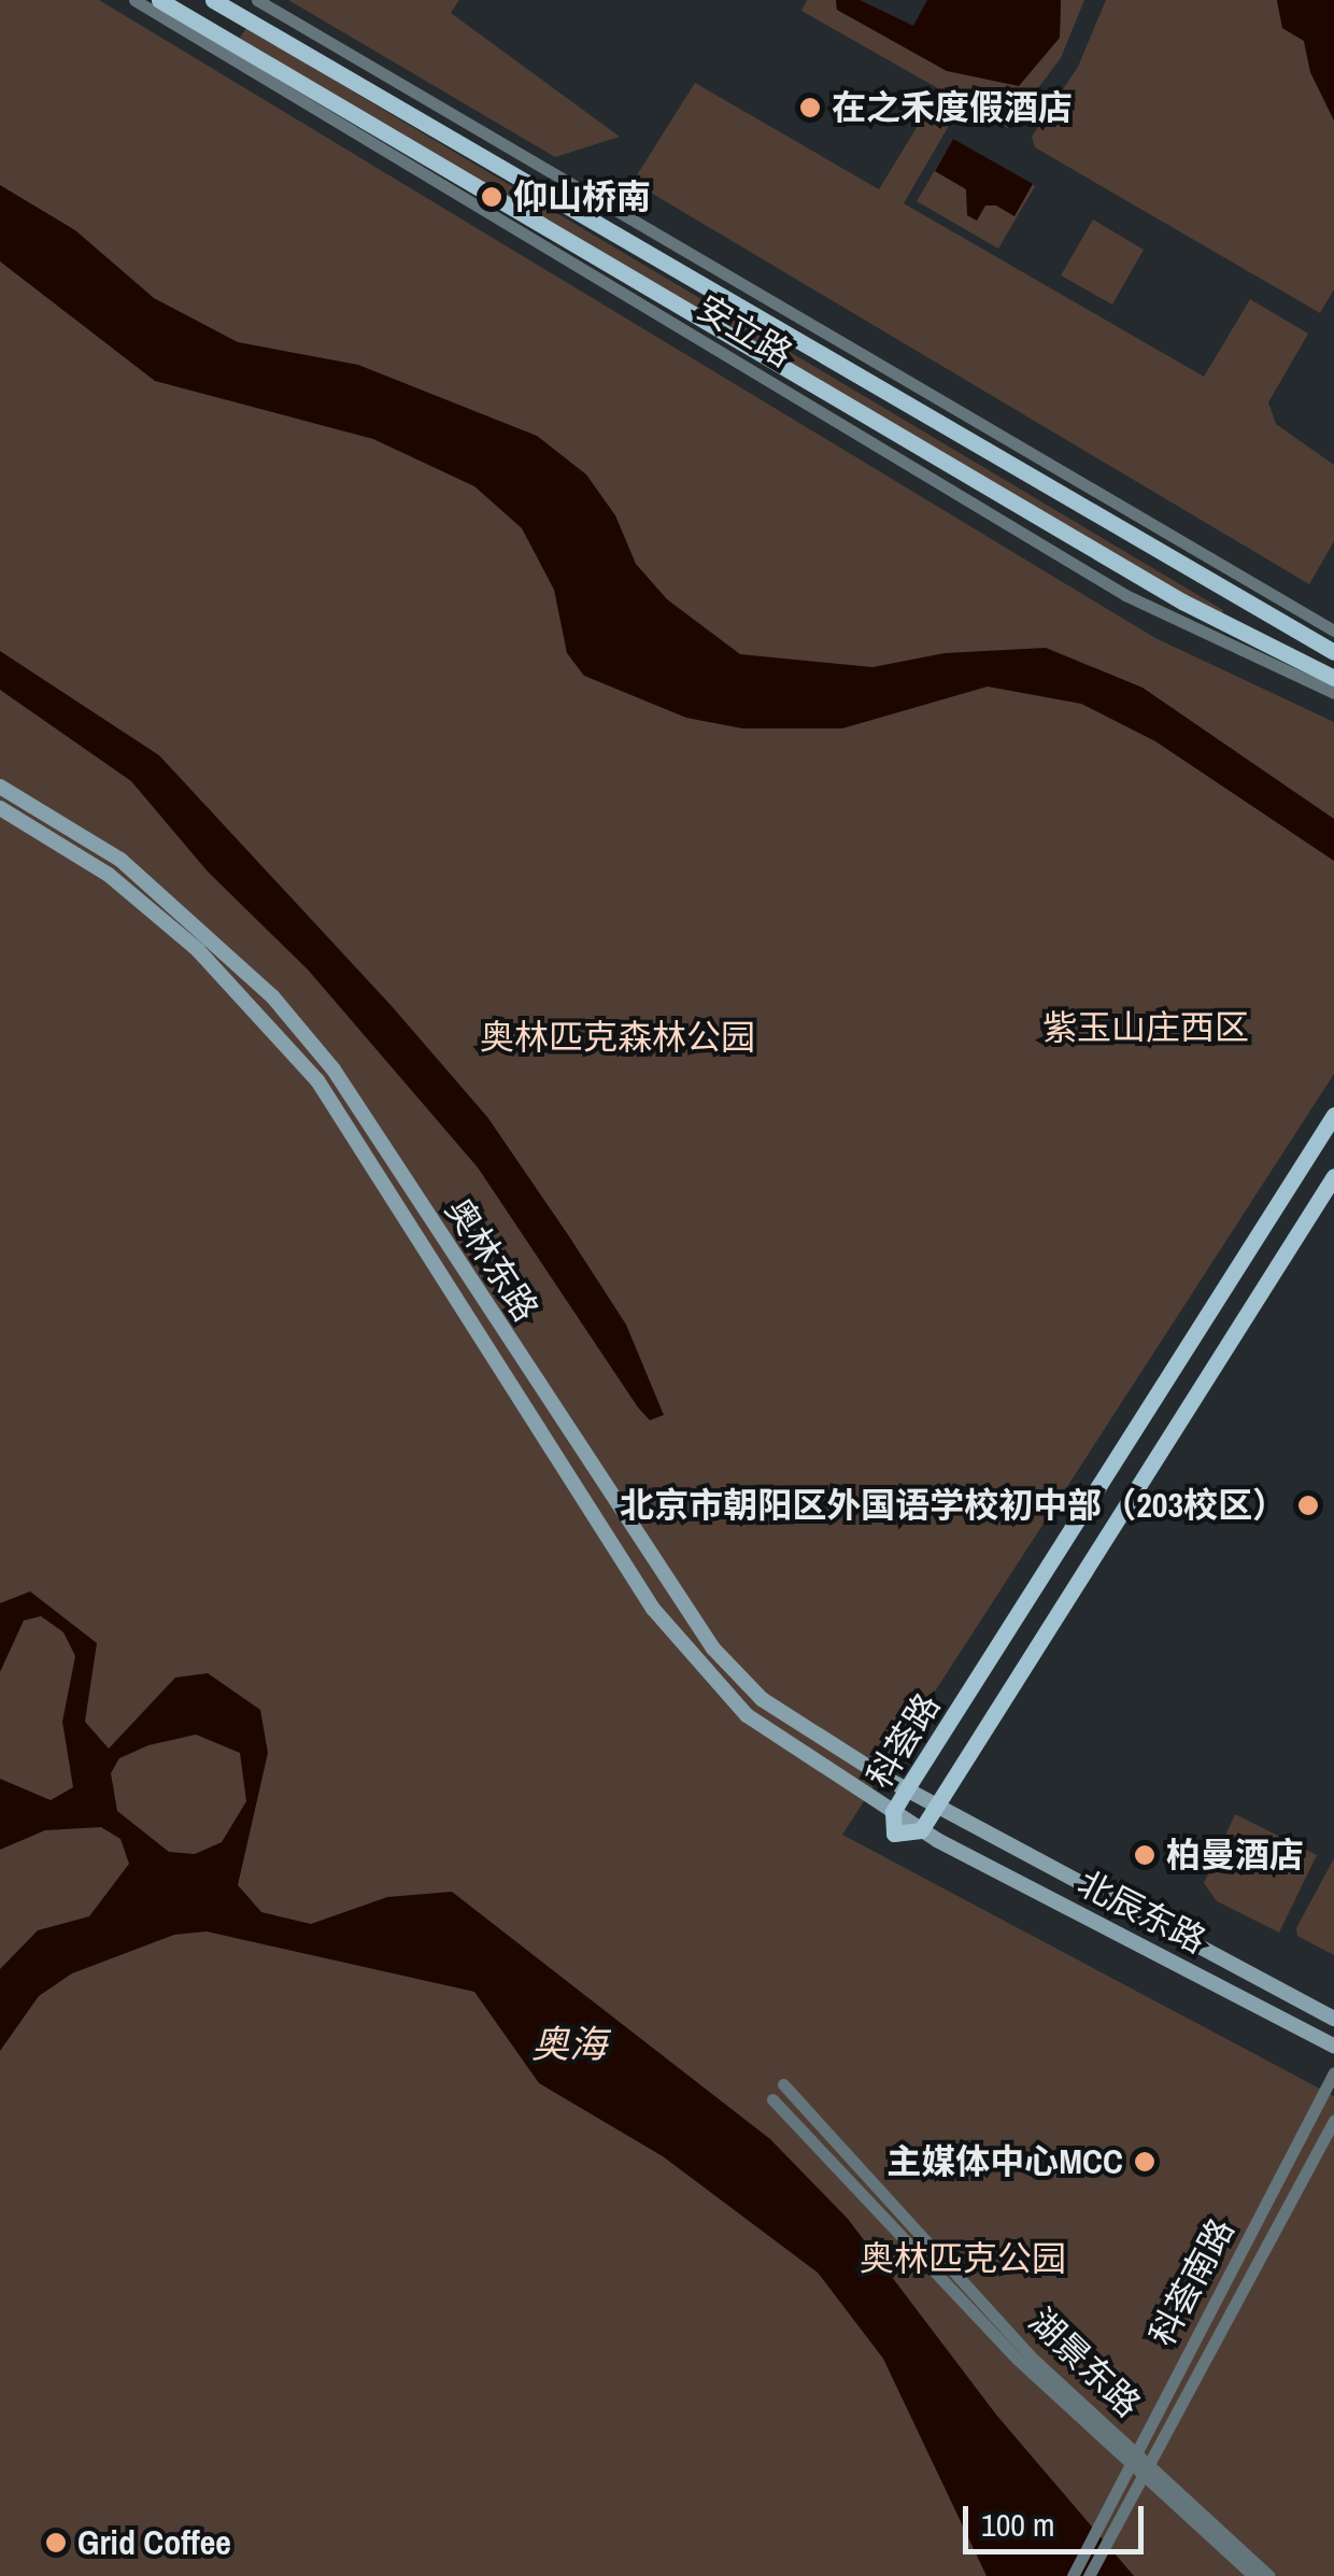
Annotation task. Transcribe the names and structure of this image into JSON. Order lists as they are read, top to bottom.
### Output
{
  "streets": {
    "main road": [
      "安立路",
      "奥林东路",
      "科荟路",
      "北辰东路"
    ],
    "street": ["科荟南路", "湖景东路"]
  },
  "crossings": [
    ["奥林东路", "科荟路"],
    ["奥林东路", "北辰东路"],
    ["科荟路", "北辰东路"],
    ["科荟南路", "湖景东路"]
  ],
  "water": ["奥海"],
  "parks": ["紫玉山庄西区", "奥林匹克森林公园", "奥林匹克公园"],
  "places": [
    "在之禾度假酒店",
    "仰山桥南",
    "北京市朝阳区外国语学校初中部（203校区）",
    "柏曼酒店",
    "主媒体中心MCC",
    "Grid Coffee"
  ],
  "scale_bar": "100 m"
}
